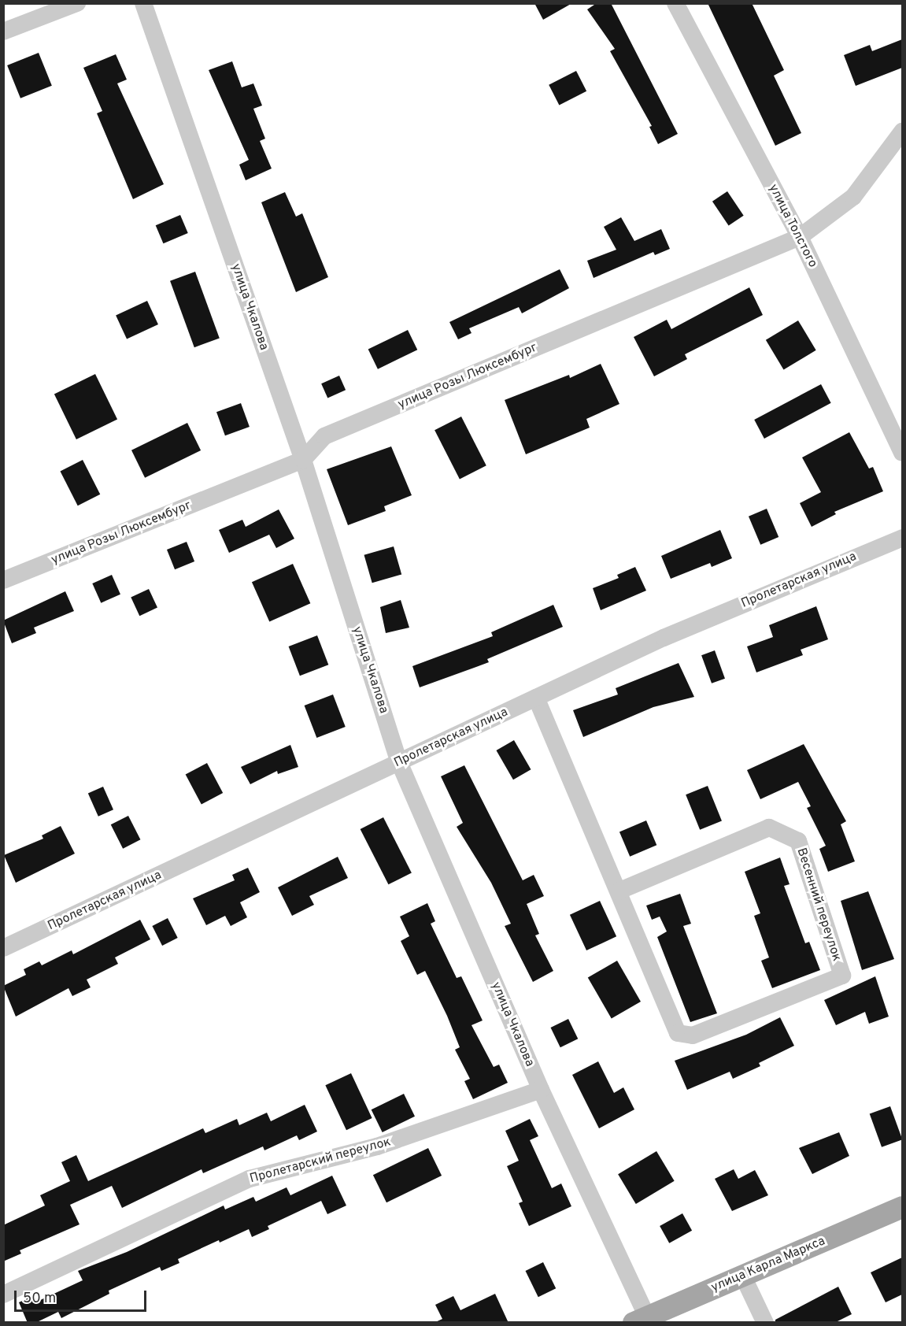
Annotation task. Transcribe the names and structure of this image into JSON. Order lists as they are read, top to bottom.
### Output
{
  "streets": {
    "main road": ["улица Карла Маркса"],
    "street": [
      "улица Толстого",
      "улица Чкалова",
      "улица Розы Люксембург",
      "Пролетарская улица",
      "Весенний переулок",
      "Пролетарский переулок"
    ]
  },
  "crossings": [
    ["улица Толстого", "улица Розы Люксембург"],
    ["улица Чкалова", "улица Розы Люксембург"],
    ["улица Чкалова", "Пролетарская улица"],
    ["улица Чкалова", "Пролетарский переулок"],
    ["улица Чкалова", "улица Карла Маркса"],
    ["Пролетарская улица", "Весенний переулок"]
  ],
  "scale_bar": "50 m"
}
